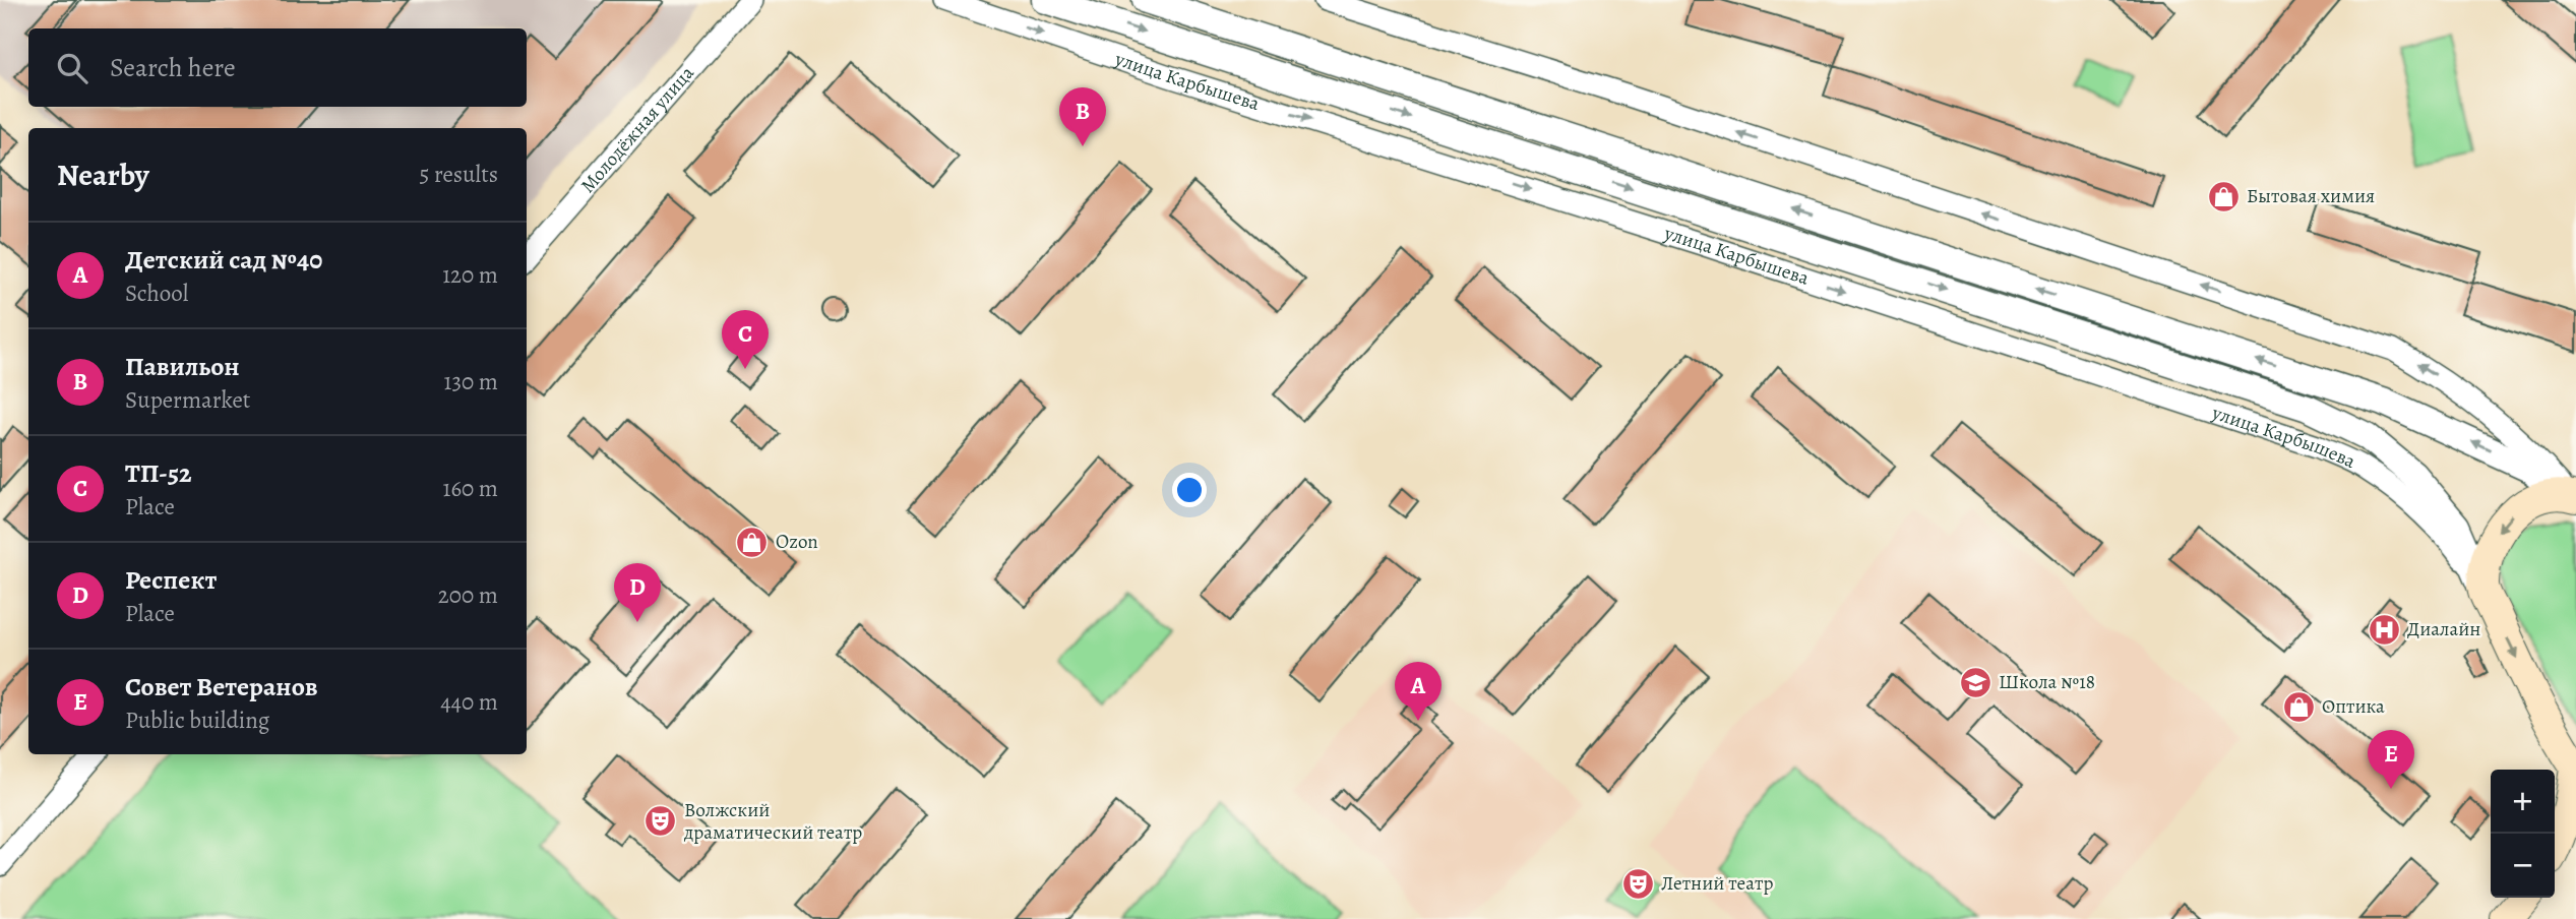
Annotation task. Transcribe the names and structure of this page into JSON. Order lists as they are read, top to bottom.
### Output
{
  "streets": {
    "main road": ["улица Карбышева"],
    "street": ["Молодёжная улица"]
  },
  "places": {
    "shop": ["Бытовая химия", "Ozon", "Оптика"],
    "hospital": ["Диалайн"],
    "school or university": ["Школа №18"],
    "theatre": ["Волжский драматический театр", "Летний театр"]
  },
  "page": {
    "search": "Search here",
    "pins": [
      "B",
      "C",
      "D",
      "A",
      "E"
    ],
    "heading": ["Nearby", "5 results"],
    "list": [
      {
        "mark": "A",
        "name": "Детский сад №40",
        "note": "School",
        "value": "120 m"
      },
      {
        "mark": "B",
        "name": "Павильон",
        "note": "Supermarket",
        "value": "130 m"
      },
      {
        "mark": "C",
        "name": "ТП-52",
        "note": "Place",
        "value": "160 m"
      },
      {
        "mark": "D",
        "name": "Респект",
        "note": "Place",
        "value": "200 m"
      },
      {
        "mark": "E",
        "name": "Совет Ветеранов",
        "note": "Public building",
        "value": "440 m"
      }
    ],
    "map_buttons": ["+", "−"]
  }
}
